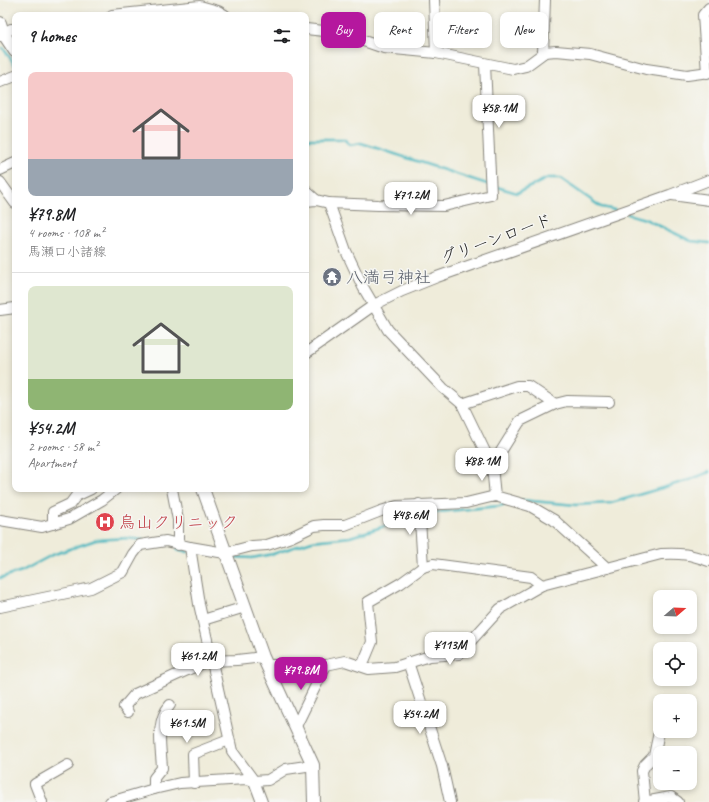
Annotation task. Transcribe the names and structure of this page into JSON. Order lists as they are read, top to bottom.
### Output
{
  "streets": {
    "street": ["グリーンロード"]
  },
  "places": {
    "temple": ["八満弓神社"],
    "hospital": ["烏山クリニック"]
  },
  "north": "right",
  "page": {
    "chip": [
      "Buy",
      "Rent",
      "Filters",
      "New"
    ],
    "heading": "9 homes",
    "list": [
      {
        "name": "¥79.8M",
        "note": "4 rooms · 108 m² · 馬瀬口小諸線"
      },
      {
        "name": "¥54.2M",
        "note": "2 rooms · 58 m² · Apartment"
      }
    ],
    "price": [
      "¥58.1M",
      "¥71.2M",
      "¥88.1M",
      "¥48.6M",
      "¥113M",
      "¥61.2M",
      "¥79.8M",
      "¥54.2M",
      "¥61.5M"
    ],
    "map_buttons": ["+", "−"]
  }
}
